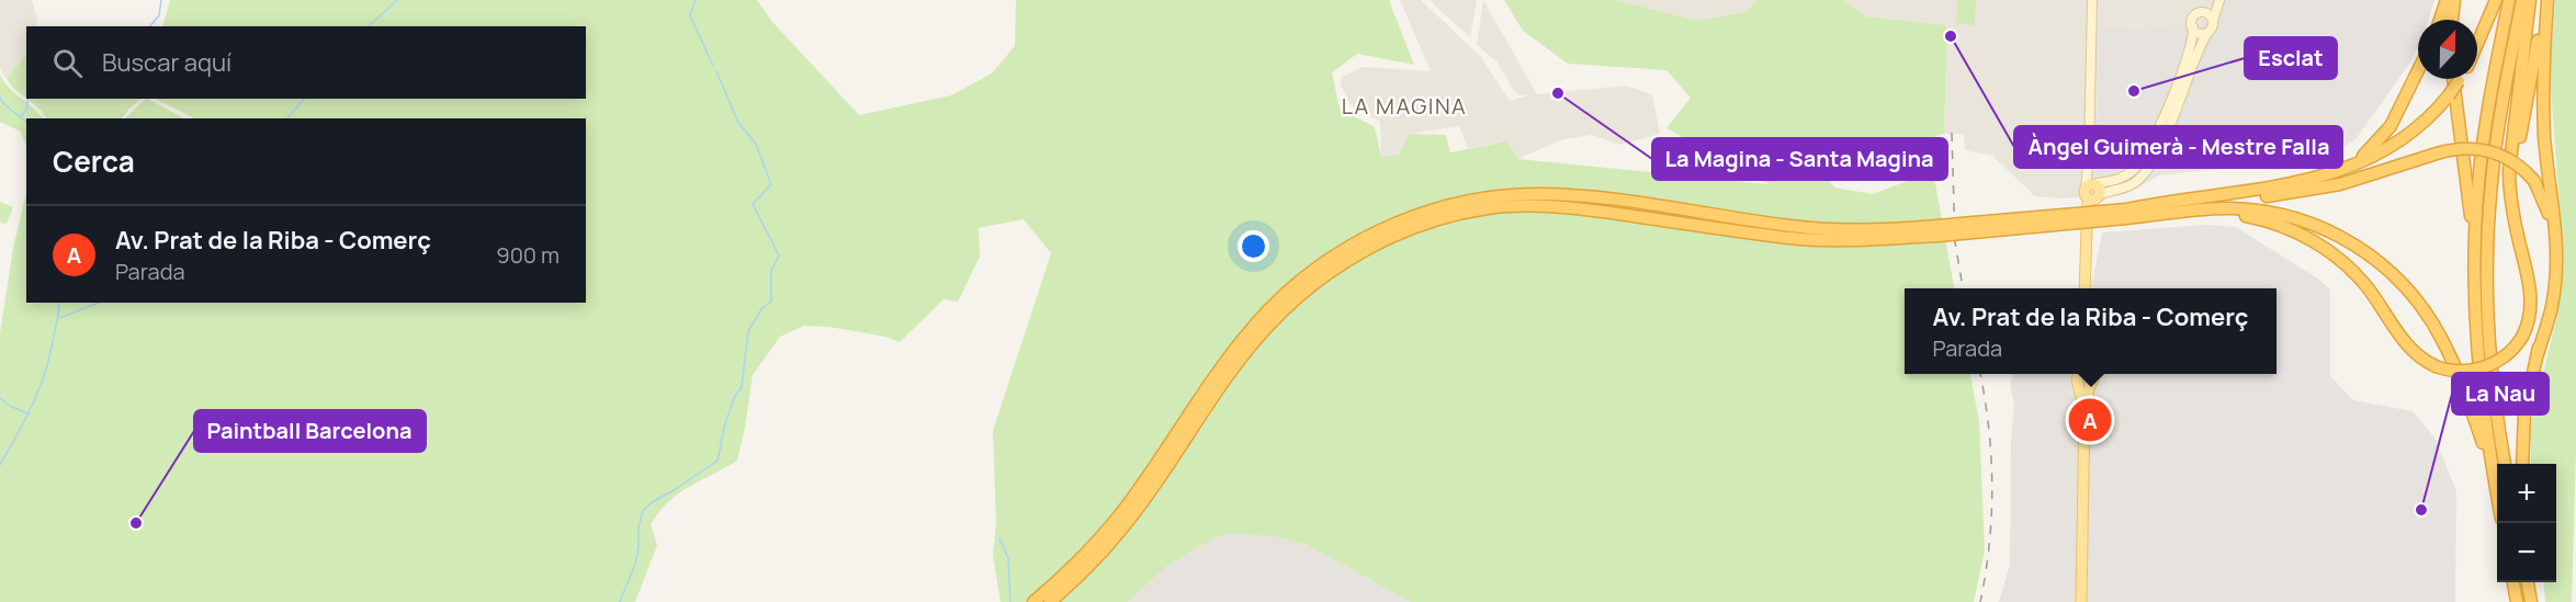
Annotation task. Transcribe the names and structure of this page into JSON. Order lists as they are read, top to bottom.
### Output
{
  "districts": ["LA MAGINA"],
  "places": [
    "Àngel Guimerà - Mestre Falla",
    "Esclat",
    "La Magina - Santa Magina",
    "La Nau",
    "Paintball Barcelona"
  ],
  "north": "top",
  "page": {
    "search": "Buscar aquí",
    "heading": "Cerca",
    "list": [
      {
        "mark": "A",
        "name": "Av. Prat de la Riba - Comerç",
        "note": "Parada",
        "value": "900 m"
      }
    ],
    "popup": ["Av. Prat de la Riba - Comerç", "Parada"],
    "pins": "A",
    "map_buttons": ["+", "−"]
  }
}
